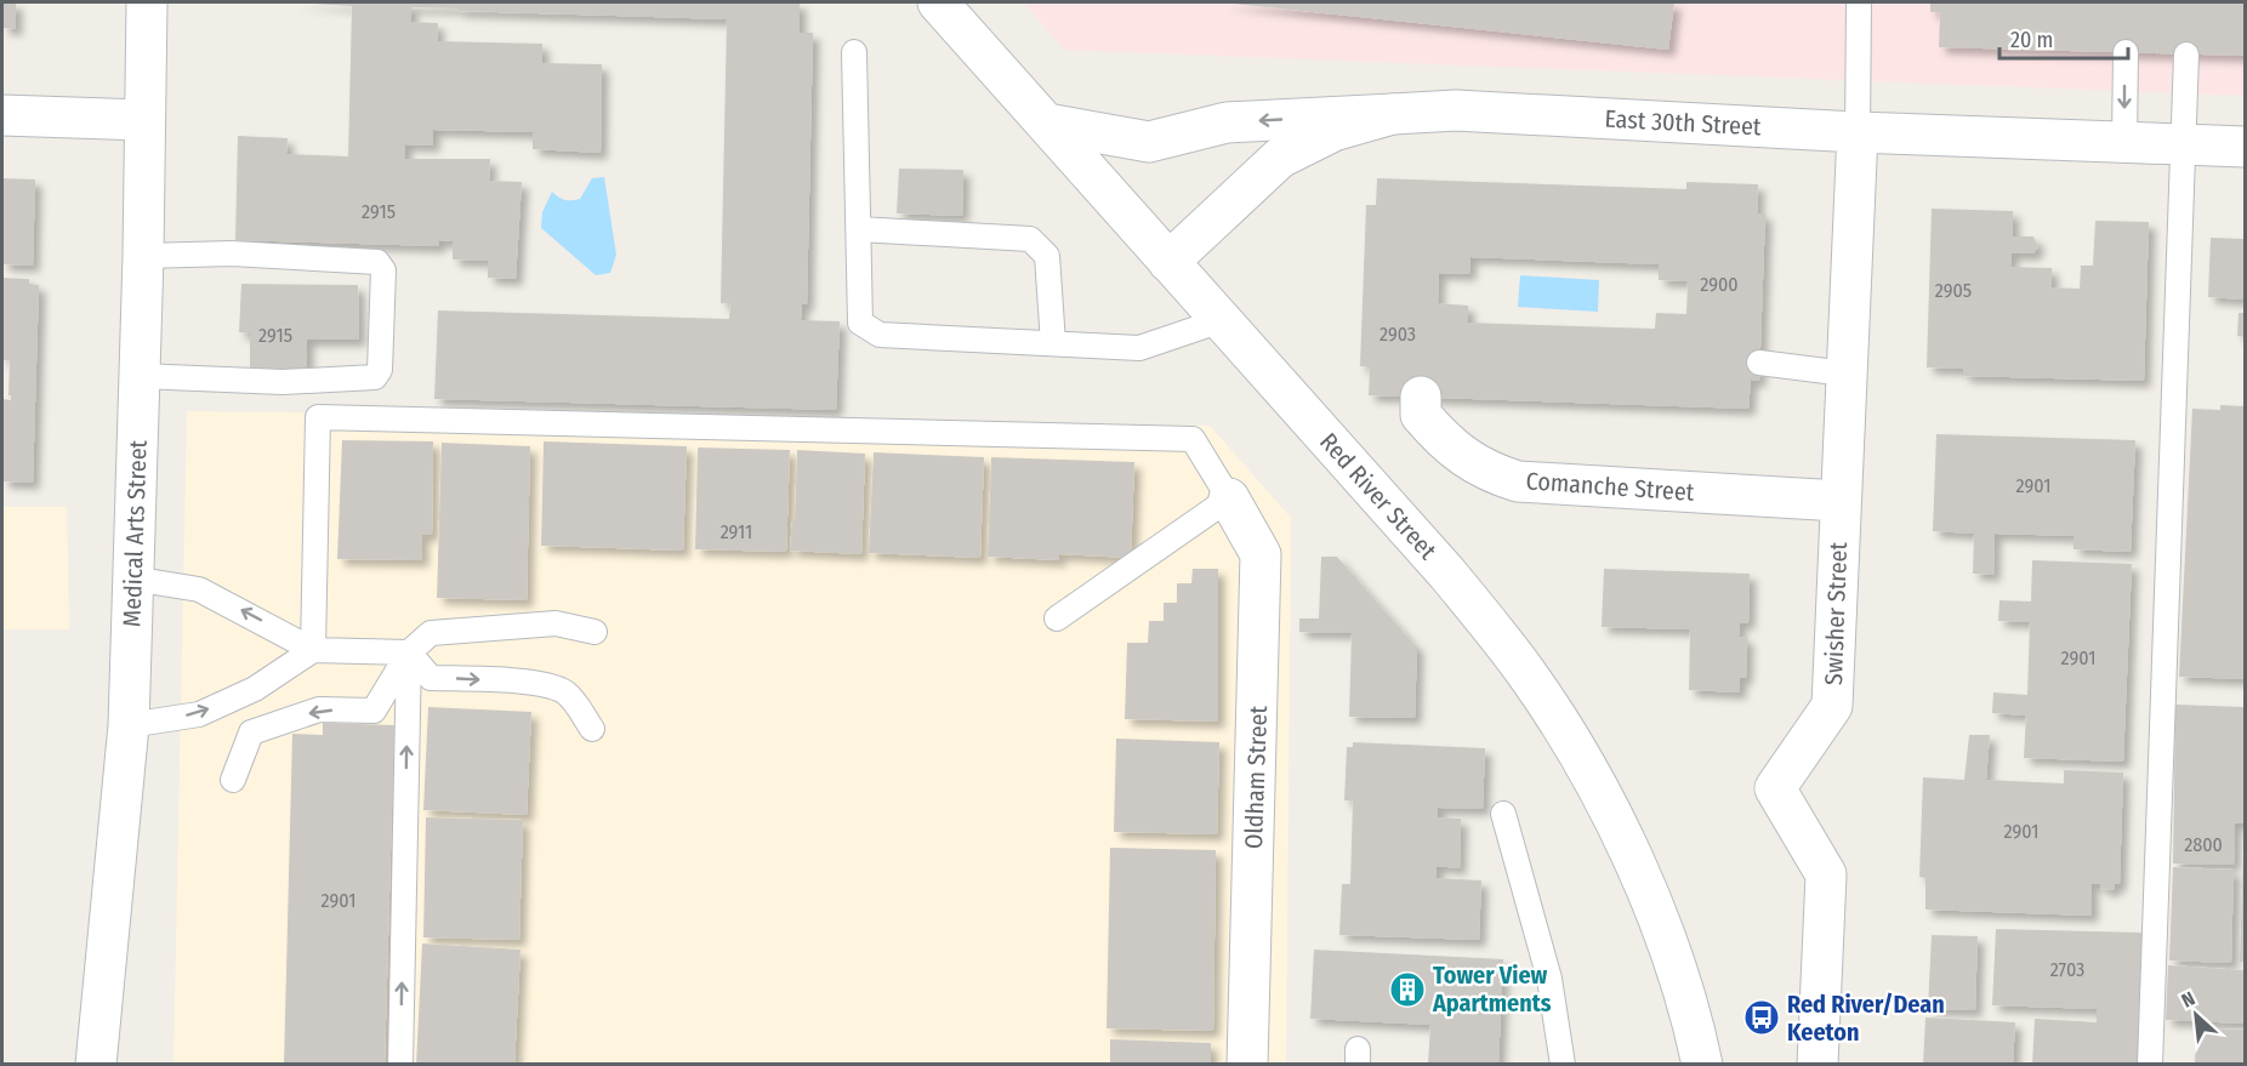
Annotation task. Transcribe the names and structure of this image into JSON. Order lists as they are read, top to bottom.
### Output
{
  "streets": {
    "street": [
      "East 30th Street",
      "Comanche Street",
      "Red River Street",
      "Medical Arts Street",
      "Swisher Street",
      "Oldham Street"
    ]
  },
  "crossings": [
    ["East 30th Street", "Red River Street"],
    ["East 30th Street", "Swisher Street"],
    ["Comanche Street", "Swisher Street"]
  ],
  "places": {
    "building": ["Tower View Apartments"],
    "bus stop": ["Red River/Dean Keeton"]
  },
  "house_numbers": [
    "2915",
    "2900",
    "2905",
    "2903",
    "2915",
    "2901",
    "2911",
    "2901",
    "2901",
    "2800",
    "2901",
    "2703"
  ],
  "scale_bar": "20 m",
  "north": "top left"
}
